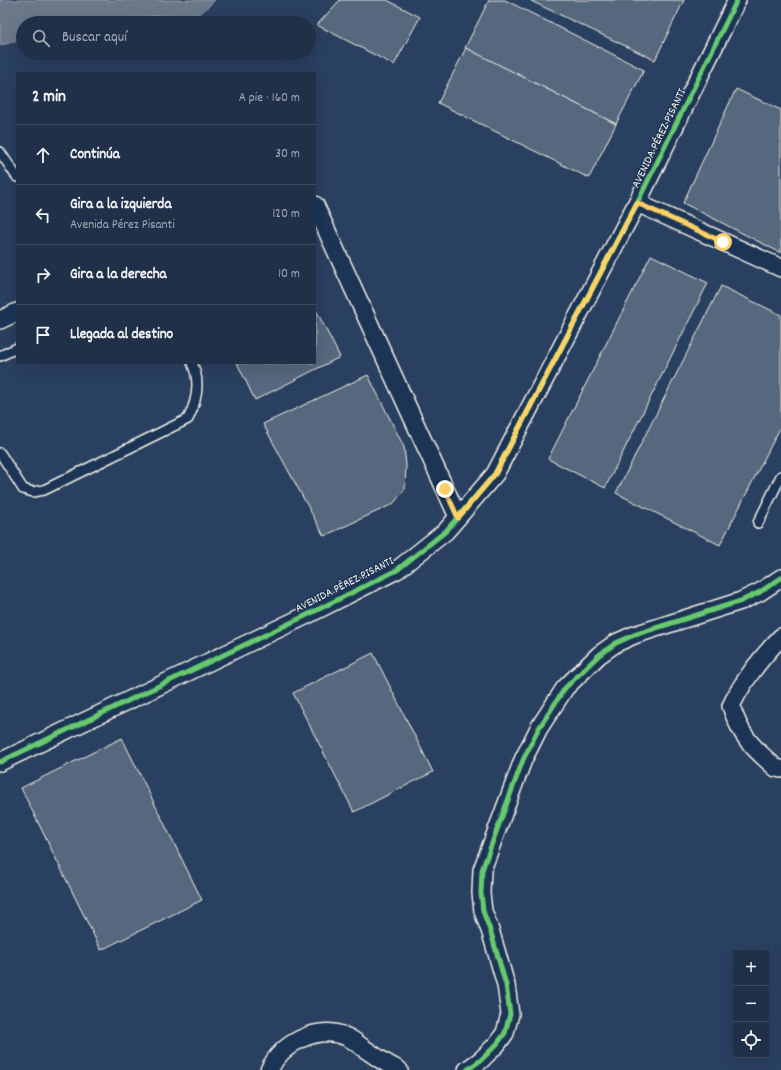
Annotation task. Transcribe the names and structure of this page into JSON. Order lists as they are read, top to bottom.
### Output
{
  "streets": {
    "street": ["AVENIDA PÉREZ PISANTI"]
  },
  "page": {
    "search": "Buscar aquí",
    "heading": ["2 min", "A pie · 160 m"],
    "list": [
      ["Continúa", "30 m"],
      ["Gira a la izquierda", "Avenida Pérez Pisanti", "120 m"],
      ["Gira a la derecha", "10 m"],
      "Llegada al destino"
    ],
    "map_buttons": ["+", "−"]
  }
}
